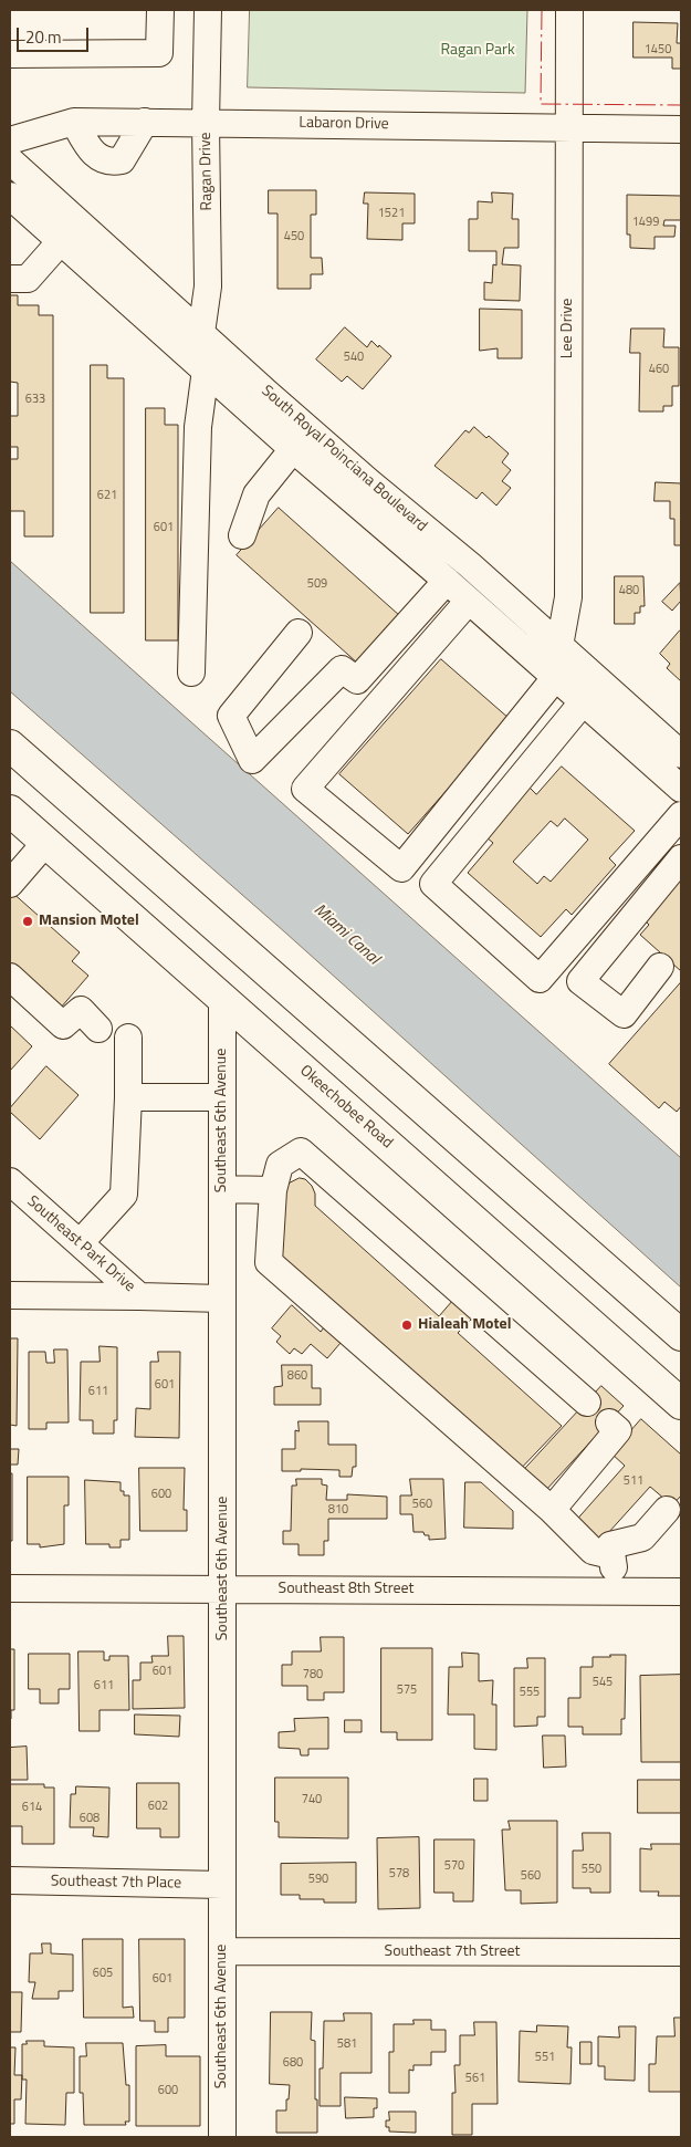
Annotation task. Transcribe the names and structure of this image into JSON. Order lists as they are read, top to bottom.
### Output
{
  "streets": {
    "highway": ["Okeechobee Road"],
    "street": [
      "Labaron Drive",
      "Ragan Drive",
      "Lee Drive",
      "South Royal Poinciana Boulevard",
      "Southeast 6th Avenue",
      "Southeast Park Drive",
      "Southeast 8th Street",
      "Southeast 7th Place",
      "Southeast 7th Street"
    ]
  },
  "crossings": [
    ["Labaron Drive", "Ragan Drive"],
    ["Labaron Drive", "Lee Drive"],
    ["Ragan Drive", "South Royal Poinciana Boulevard"],
    ["Lee Drive", "South Royal Poinciana Boulevard"],
    ["Okeechobee Road", "Southeast 6th Avenue"],
    ["Southeast 6th Avenue", "Southeast Park Drive"],
    ["Southeast 6th Avenue", "Southeast 8th Street"],
    ["Southeast 6th Avenue", "Southeast 7th Place"],
    ["Southeast 6th Avenue", "Southeast 7th Street"]
  ],
  "water": ["Miami Canal"],
  "parks": ["Ragan Park"],
  "places": ["Mansion Motel", "Hialeah Motel"],
  "house_numbers": [
    "1450",
    "1521",
    "1499",
    "450",
    "540",
    "460",
    "633",
    "621",
    "601",
    "509",
    "480",
    "860",
    "601",
    "611",
    "511",
    "600",
    "560",
    "810",
    "601",
    "780",
    "545",
    "611",
    "575",
    "555",
    "740",
    "602",
    "614",
    "608",
    "570",
    "550",
    "578",
    "560",
    "590",
    "605",
    "601",
    "581",
    "551",
    "680",
    "561",
    "600"
  ],
  "scale_bar": "20 m"
}
